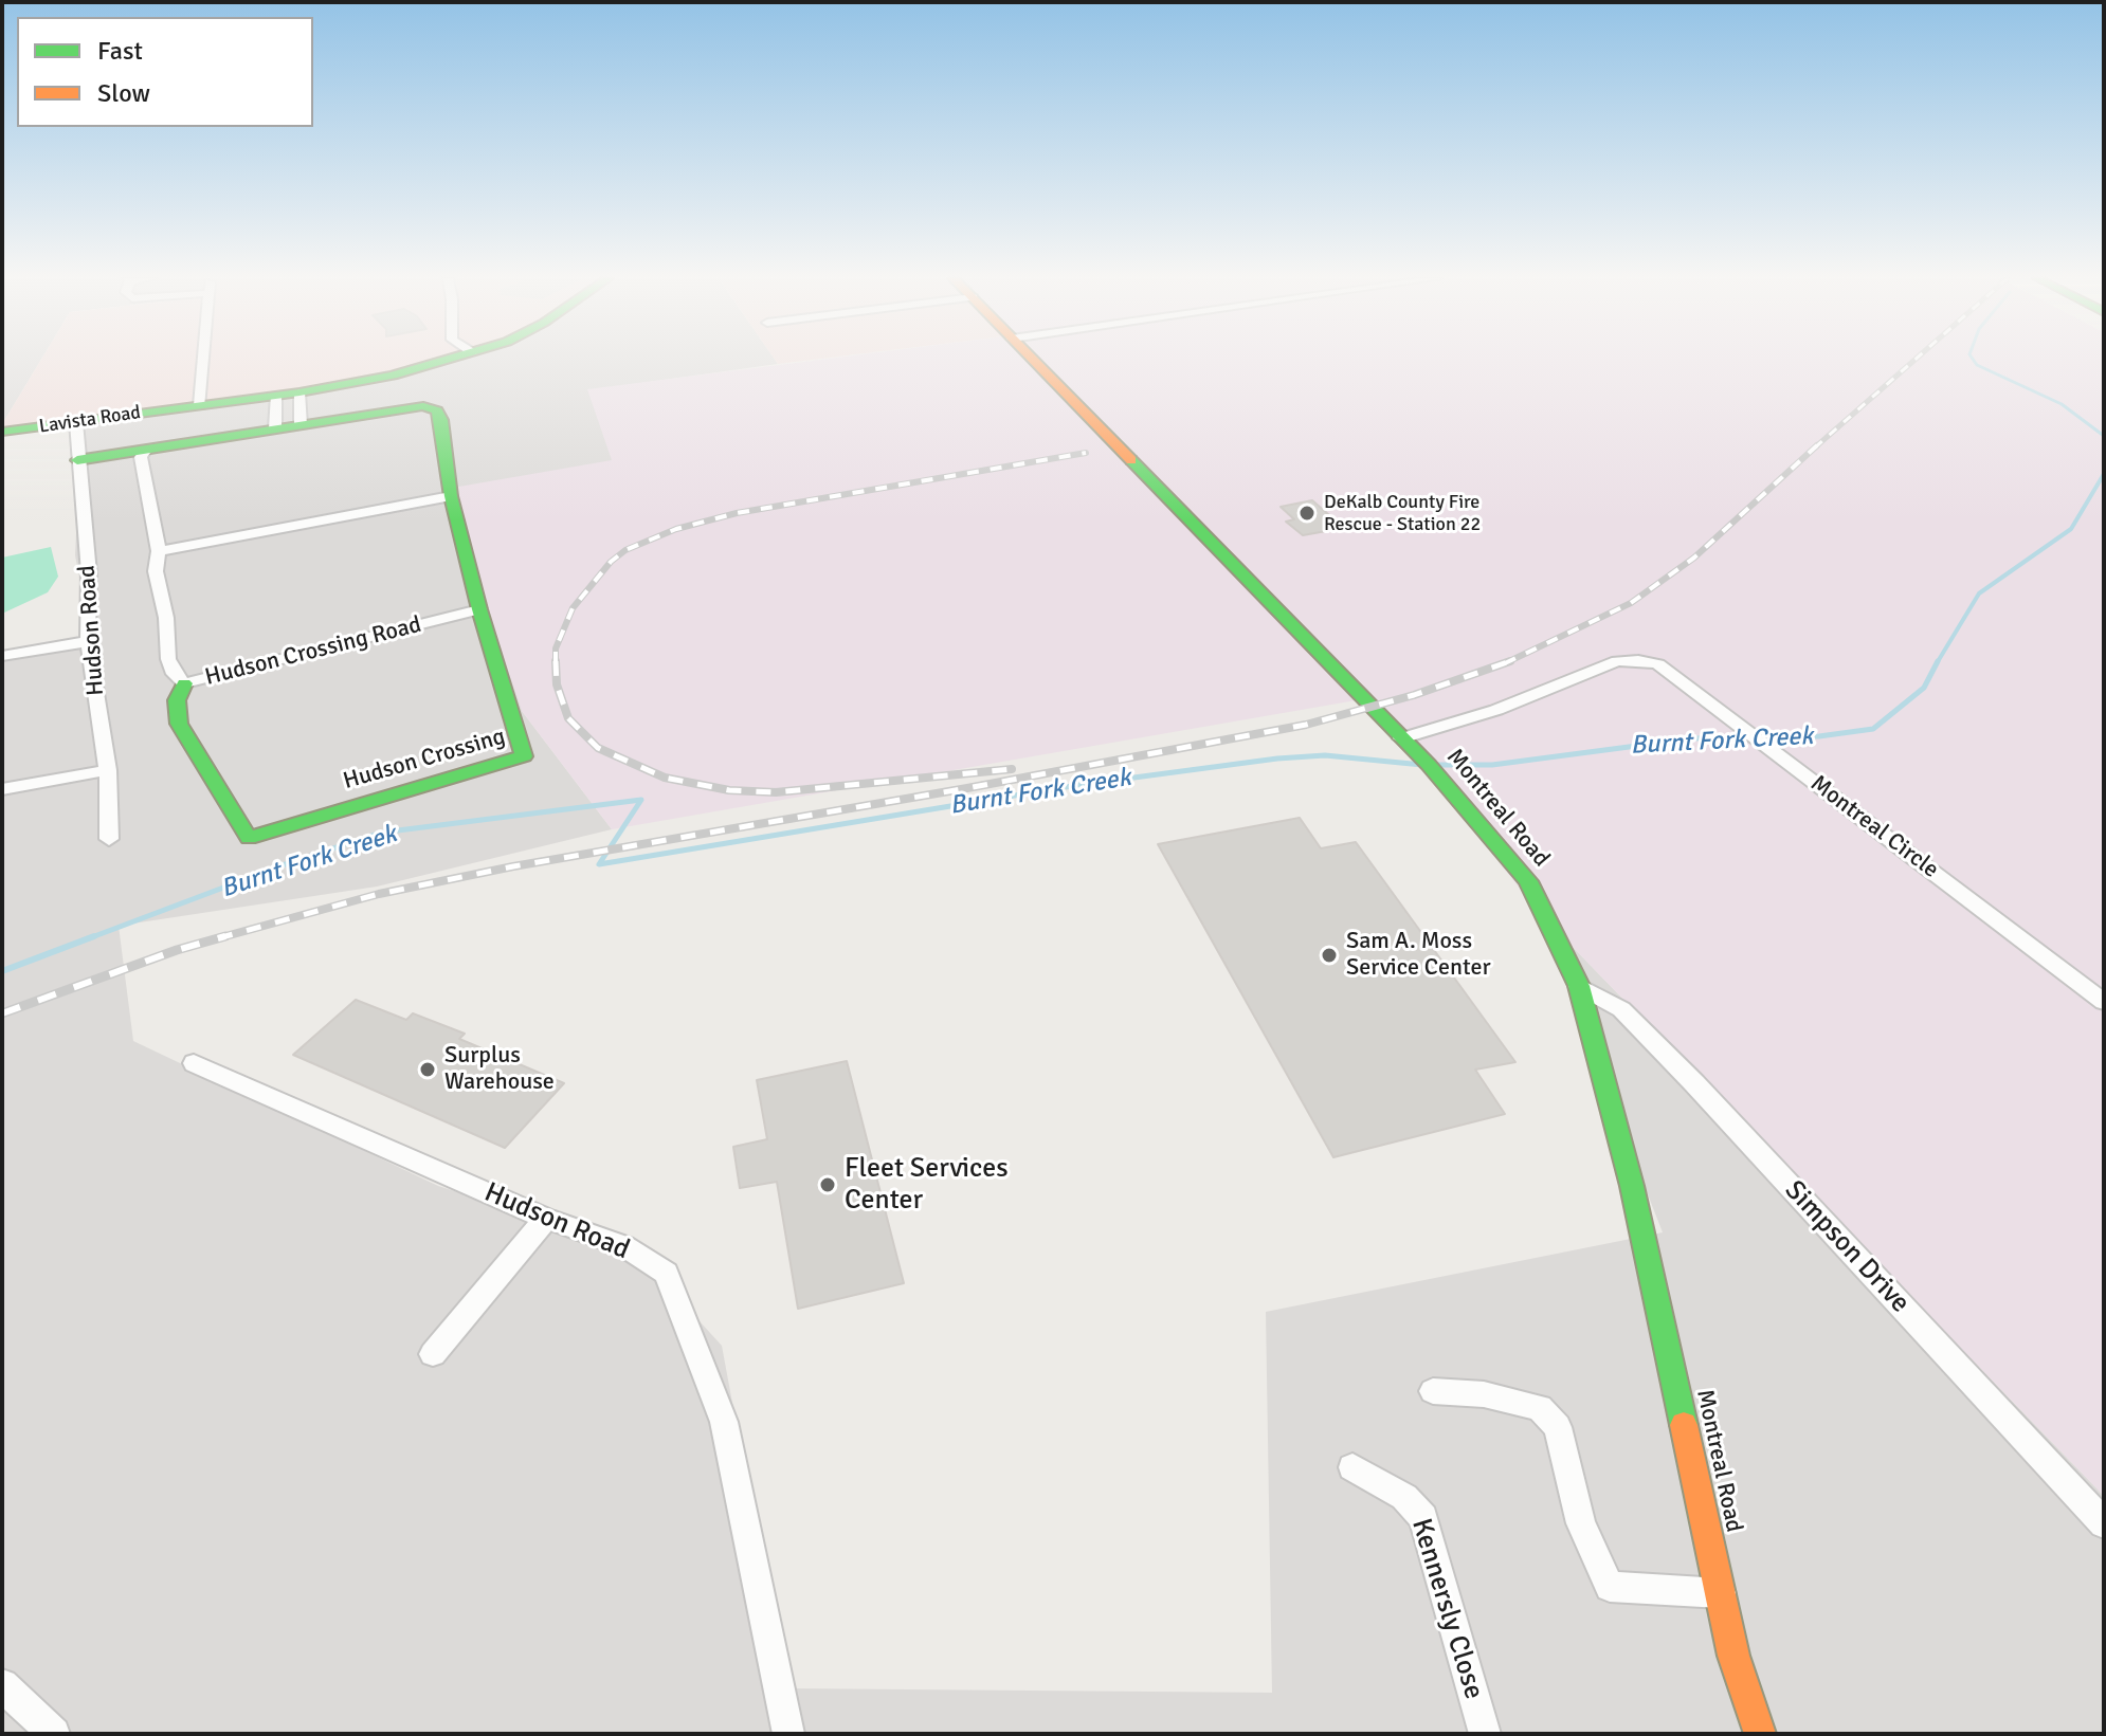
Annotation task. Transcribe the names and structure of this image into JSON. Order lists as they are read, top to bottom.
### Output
{
  "streets": {
    "main road": ["Lavista Road", "Hudson Crossing", "Montreal Road"],
    "street": [
      "Hudson Road",
      "Hudson Crossing Road",
      "Montreal Circle",
      "Simpson Drive",
      "Kennersly Close"
    ]
  },
  "crossings": [
    ["Lavista Road", "Hudson Road"],
    ["Hudson Road", "Hudson Crossing"],
    ["Hudson Crossing Road", "Hudson Crossing"],
    ["Montreal Road", "Montreal Circle"],
    ["Montreal Road", "Simpson Drive"]
  ],
  "water": ["Burnt Fork Creek"],
  "places": [
    "DeKalb County Fire Rescue - Station 22",
    "Sam A. Moss Service Center",
    "Surplus Warehouse",
    "Fleet Services Center"
  ],
  "legend": ["Fast", "Slow"]
}
